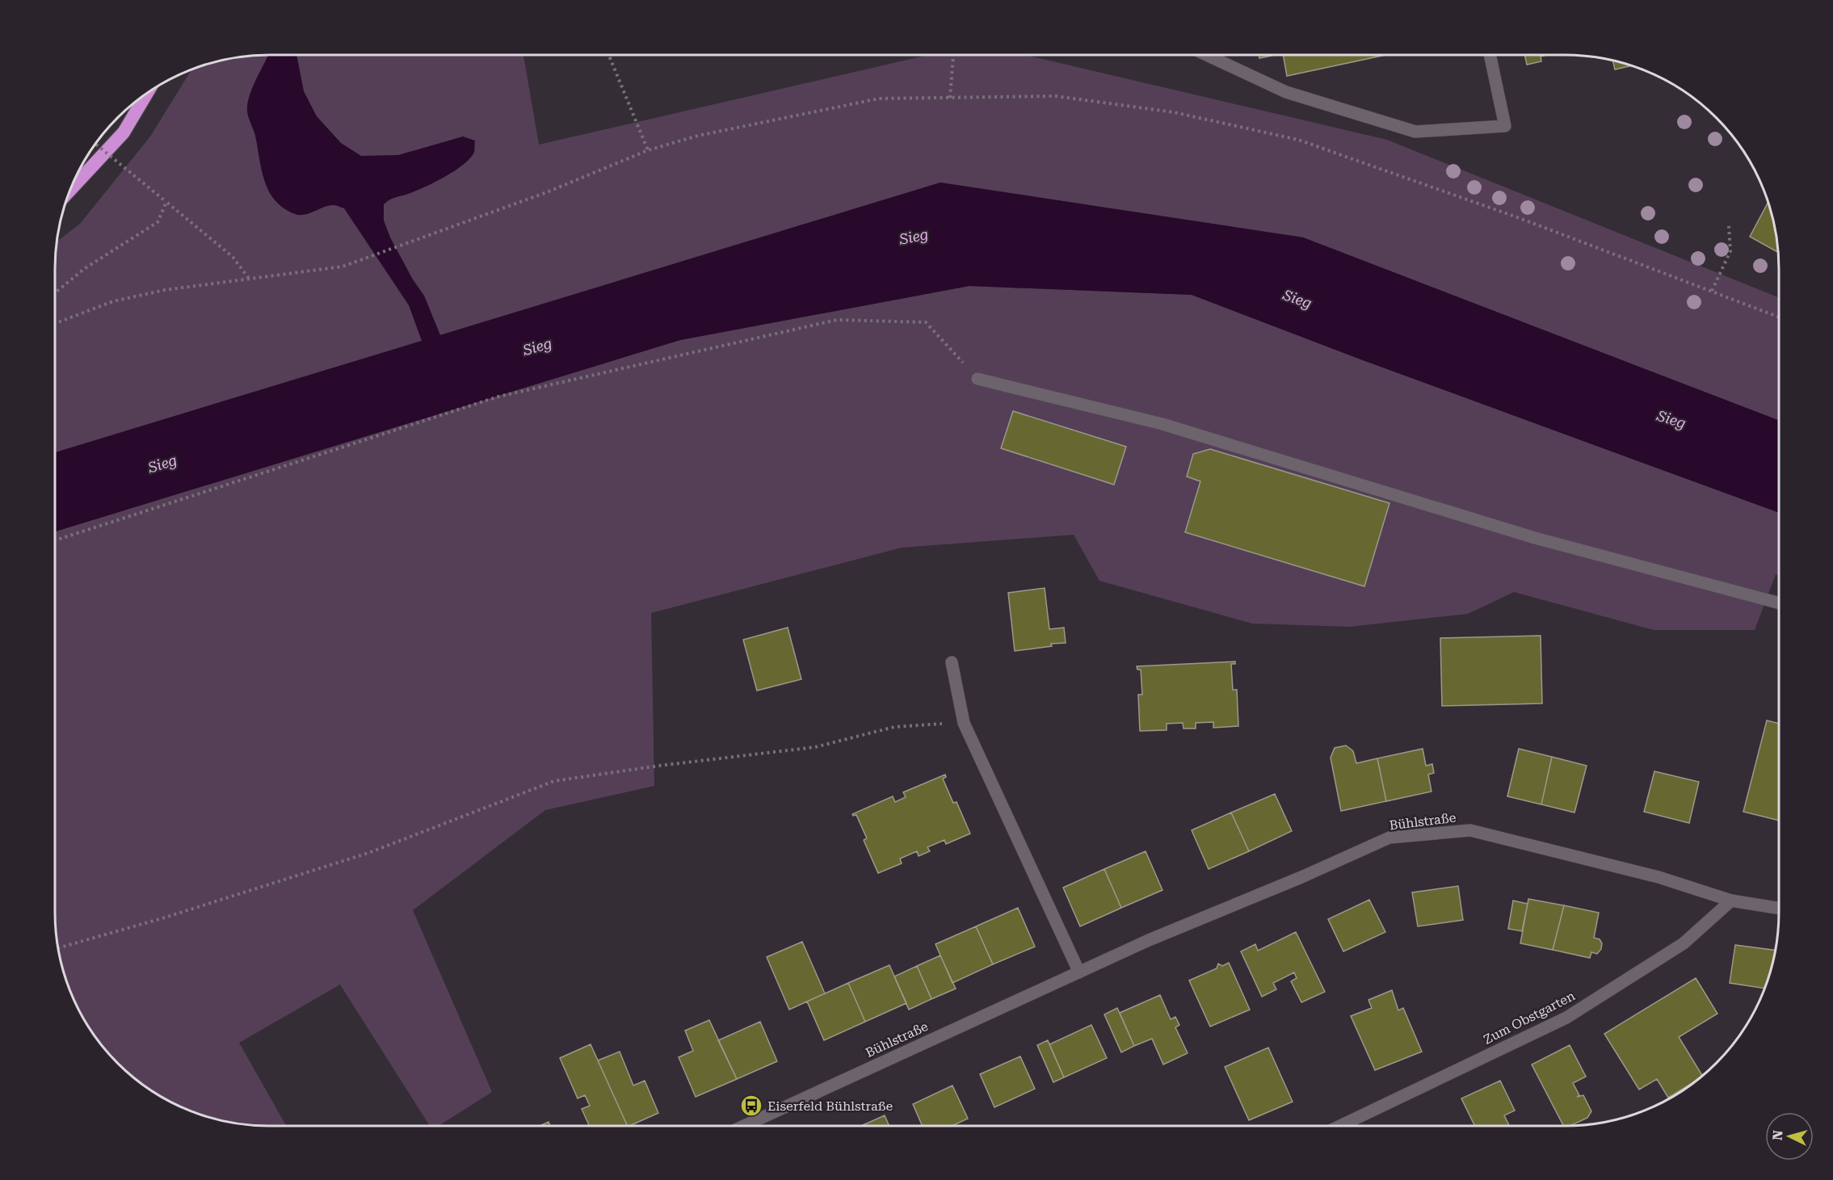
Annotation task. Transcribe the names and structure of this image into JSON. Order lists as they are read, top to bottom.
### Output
{
  "streets": {
    "street": ["Bühlstraße", "Zum Obstgarten"]
  },
  "crossings": [
    ["Bühlstraße", "Zum Obstgarten"]
  ],
  "water": ["Sieg"],
  "places": {
    "bus stop": ["Eiserfeld Bühlstraße"]
  },
  "north": "left"
}
